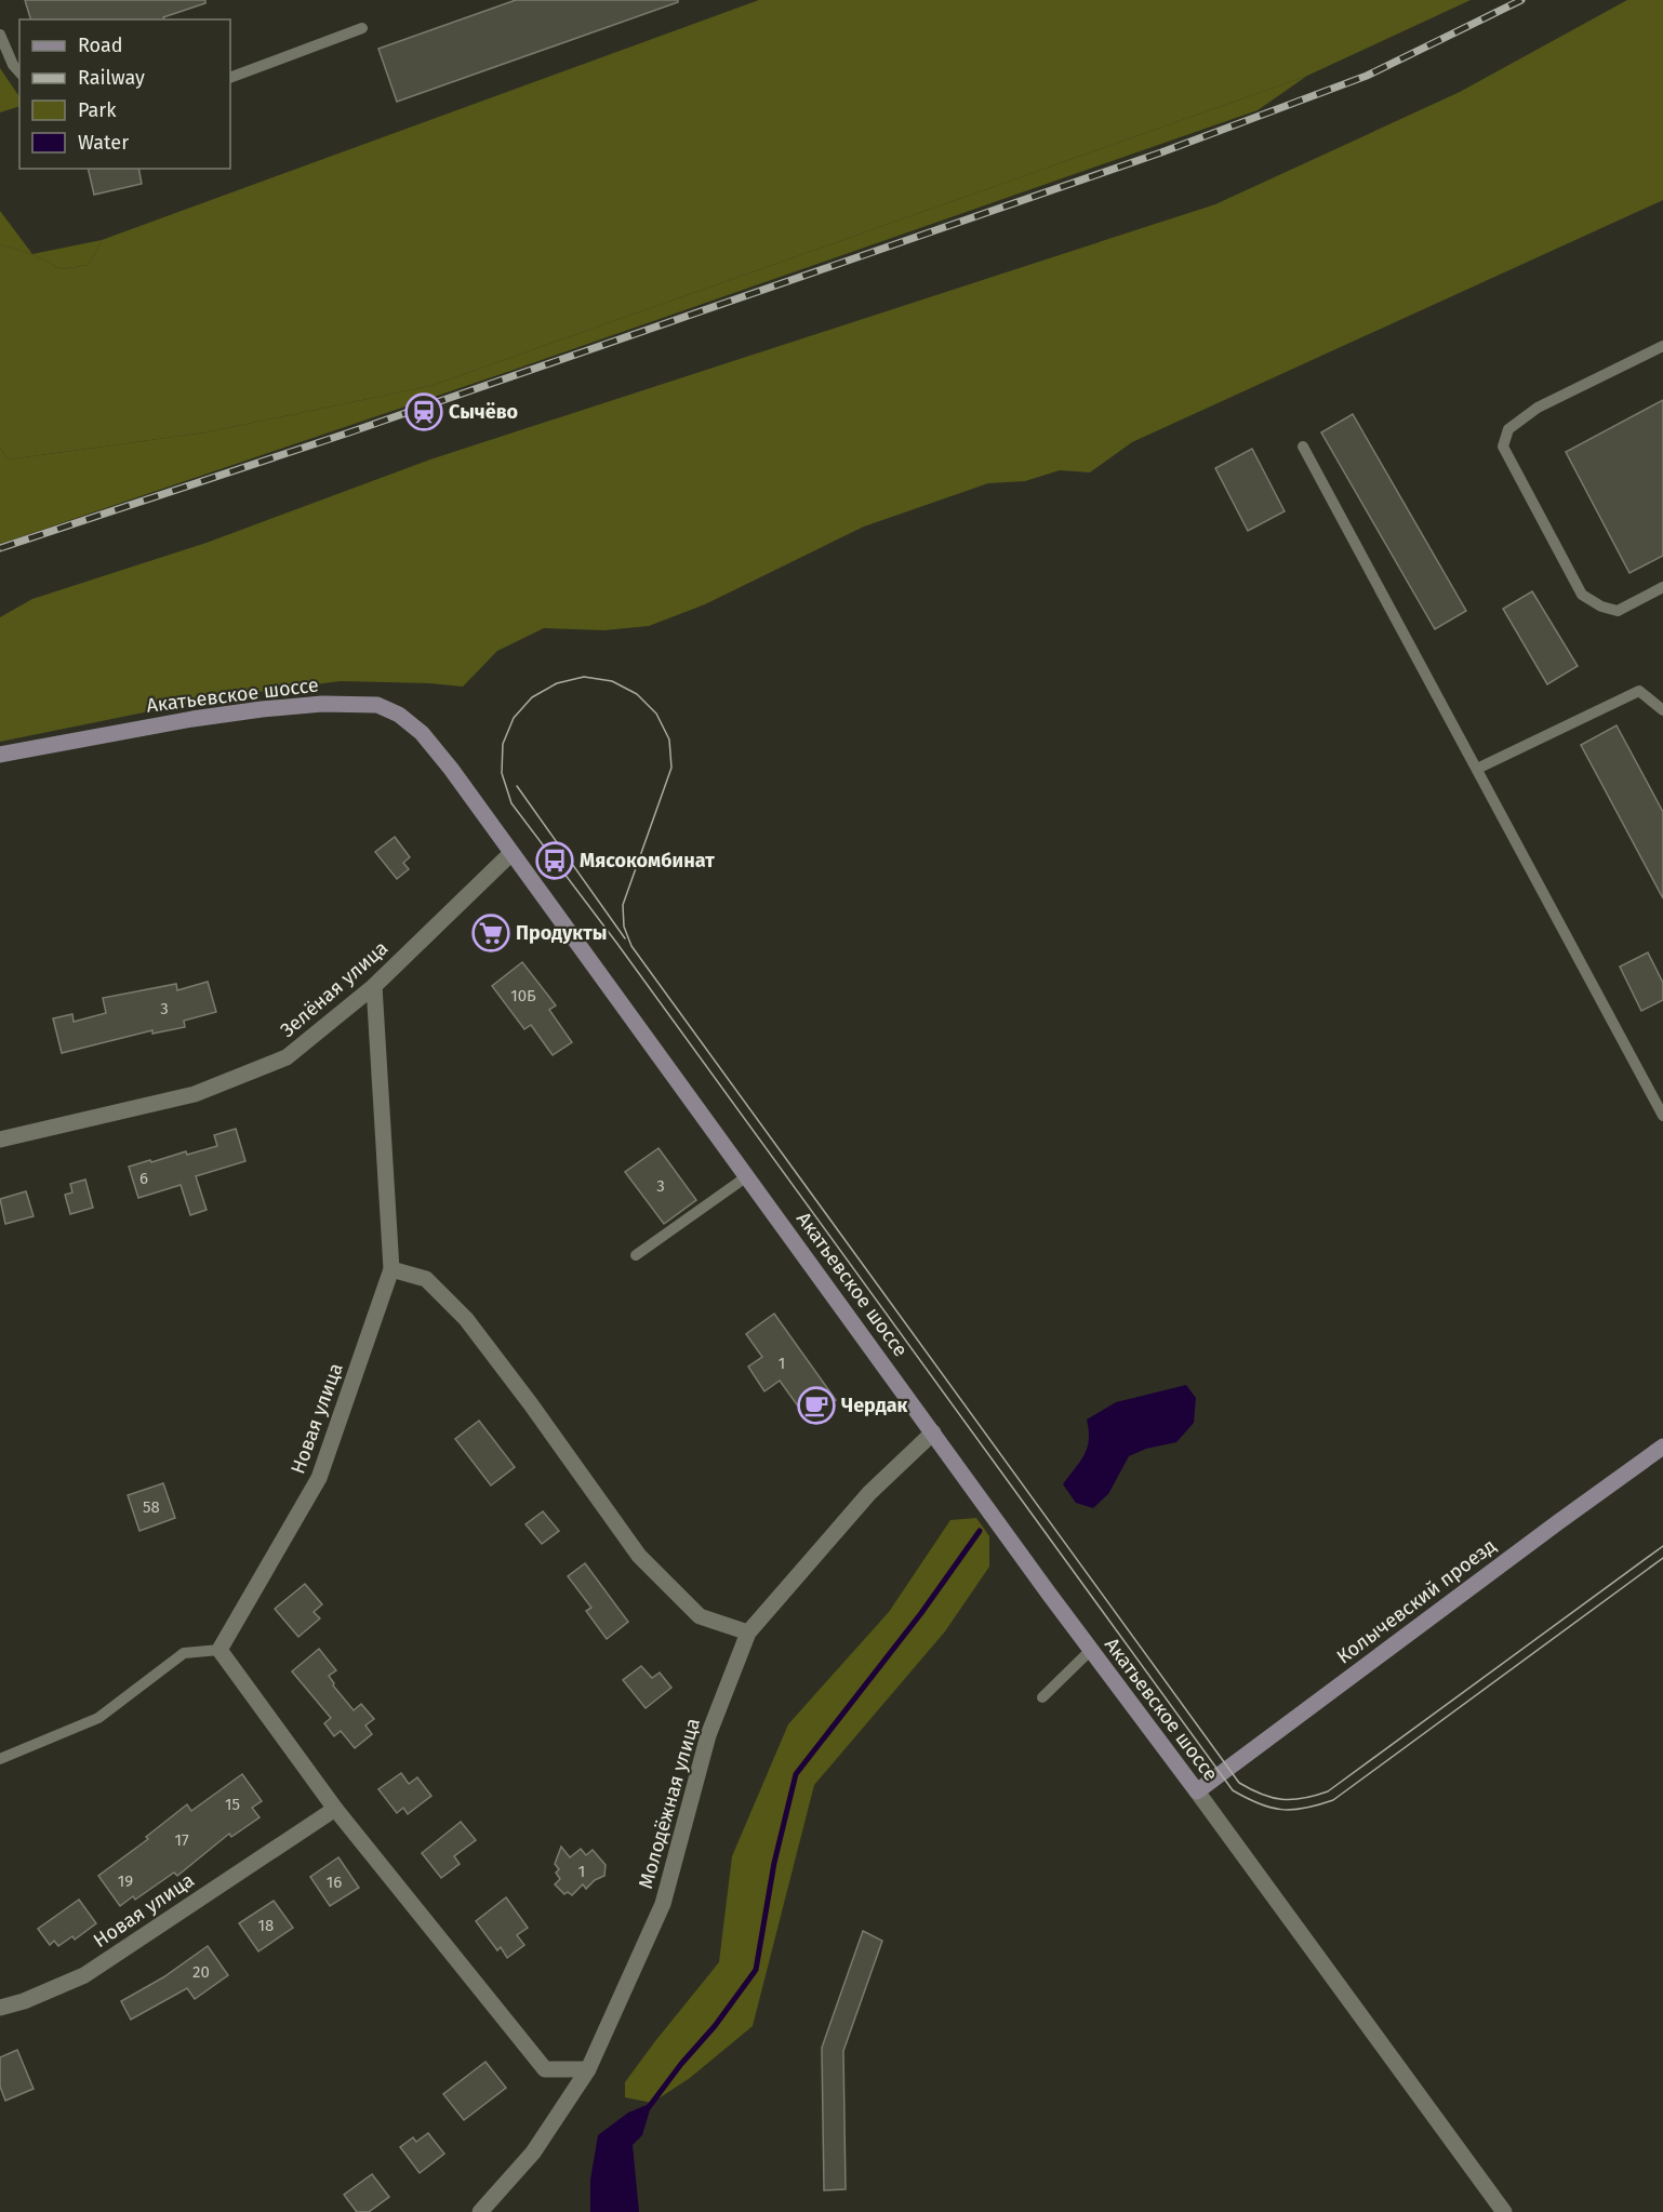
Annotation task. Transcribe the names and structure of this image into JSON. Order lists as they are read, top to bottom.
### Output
{
  "streets": {
    "main road": ["Акатьевское шоссе", "Колычевский проезд"],
    "street": ["Зелёная улица", "Новая улица", "Молодёжная улица"]
  },
  "crossings": [
    ["Акатьевское шоссе", "Зелёная улица"],
    ["Акатьевское шоссе", "Колычевский проезд"],
    ["Акатьевское шоссе", "Молодёжная улица"],
    ["Зелёная улица", "Новая улица"]
  ],
  "places": {
    "station": ["Сычёво"],
    "bus stop": ["Мясокомбинат"],
    "supermarket": ["Продукты"],
    "cafe": ["Чердак"]
  },
  "house_numbers": [
    "10Б",
    "3",
    "6",
    "3",
    "1",
    "58",
    "15",
    "17",
    "1",
    "19",
    "16",
    "18",
    "20"
  ],
  "legend": [
    "Road",
    "Railway",
    "Park",
    "Water"
  ]
}
